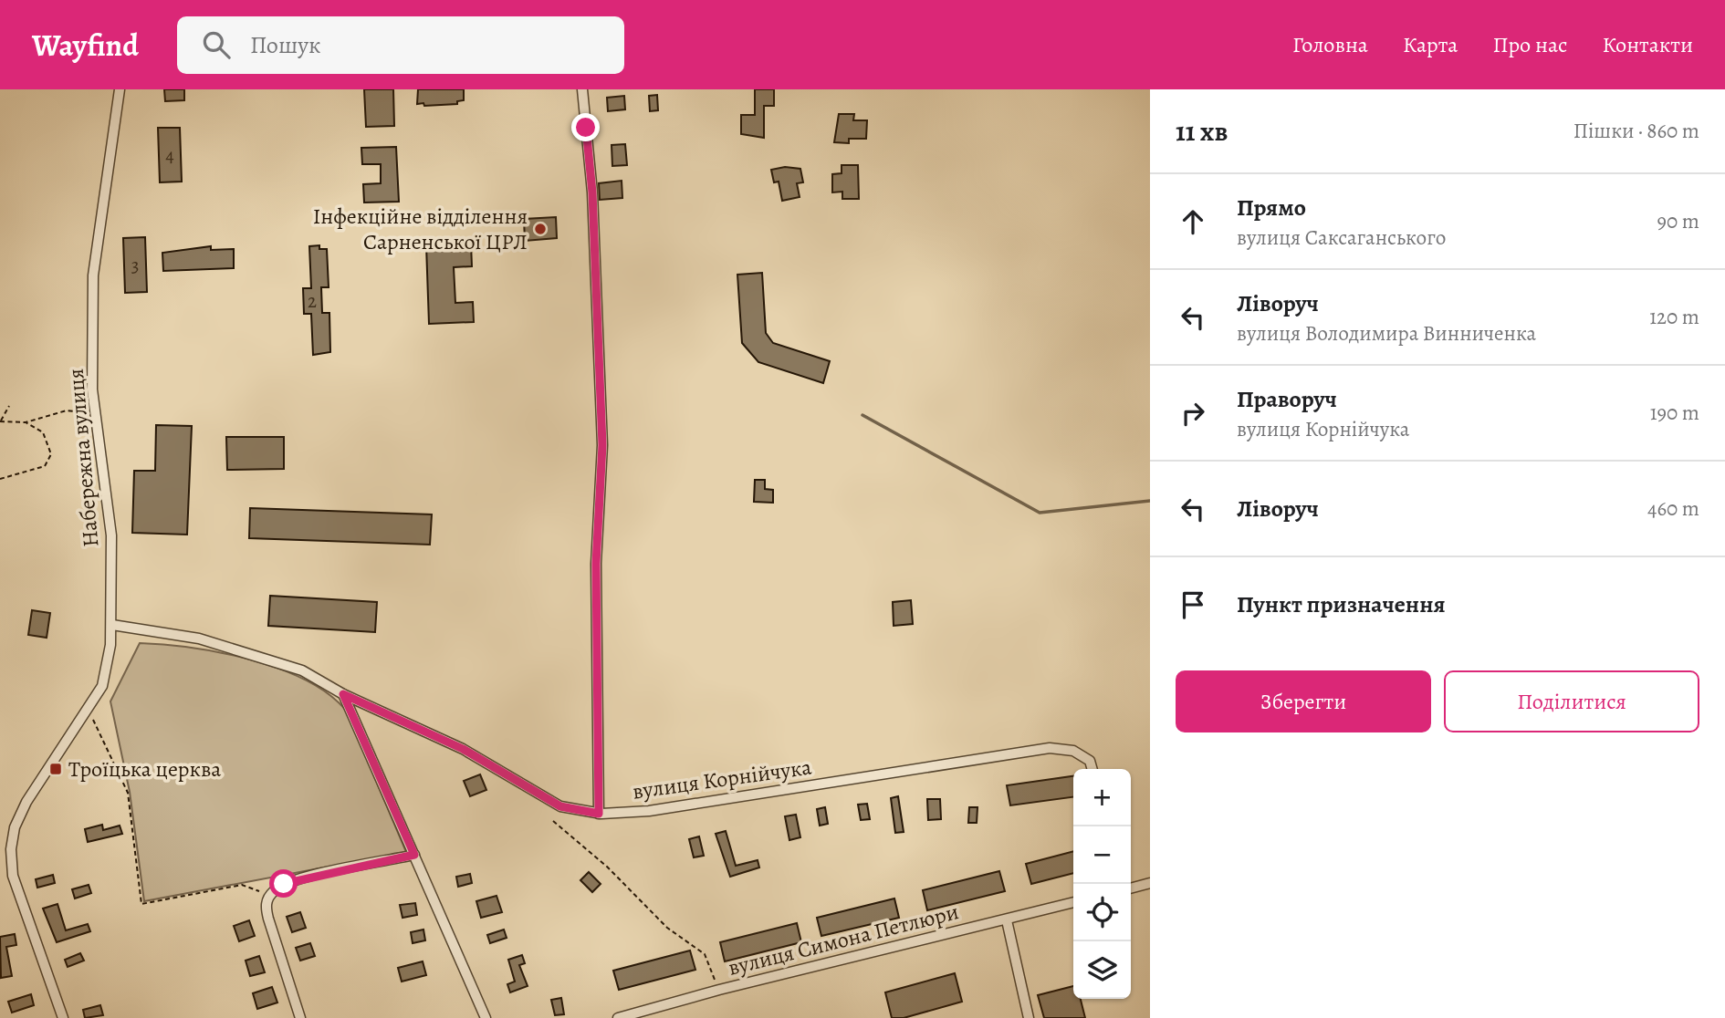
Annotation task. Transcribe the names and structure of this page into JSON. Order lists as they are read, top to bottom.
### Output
{
  "streets": {
    "street": ["Набережна вулиця", "вулиця Корнійчука", "вулиця Симона Петлюри"]
  },
  "crossings": [
    ["Набережна вулиця", "вулиця Корнійчука"]
  ],
  "places": {
    "other": ["Інфекційне відділення Сарненської ЦРЛ"],
    "transit": ["Троїцька церква"]
  },
  "house_numbers": ["4", "3", "2"],
  "page": {
    "header": "Wayfind",
    "search": "Пошук",
    "nav": [
      "Головна",
      "Карта",
      "Про нас",
      "Контакти"
    ],
    "heading": ["11 хв", "Пішки · 860 m"],
    "list": [
      ["Прямо", "вулиця Саксаганського", "90 m"],
      ["Ліворуч", "вулиця Володимира Винниченка", "120 m"],
      ["Праворуч", "вулиця Корнійчука", "190 m"],
      ["Ліворуч", "460 m"],
      "Пункт призначення"
    ],
    "buttons": ["Зберегти", "Поділитися"],
    "map_buttons": ["+", "−"]
  }
}
